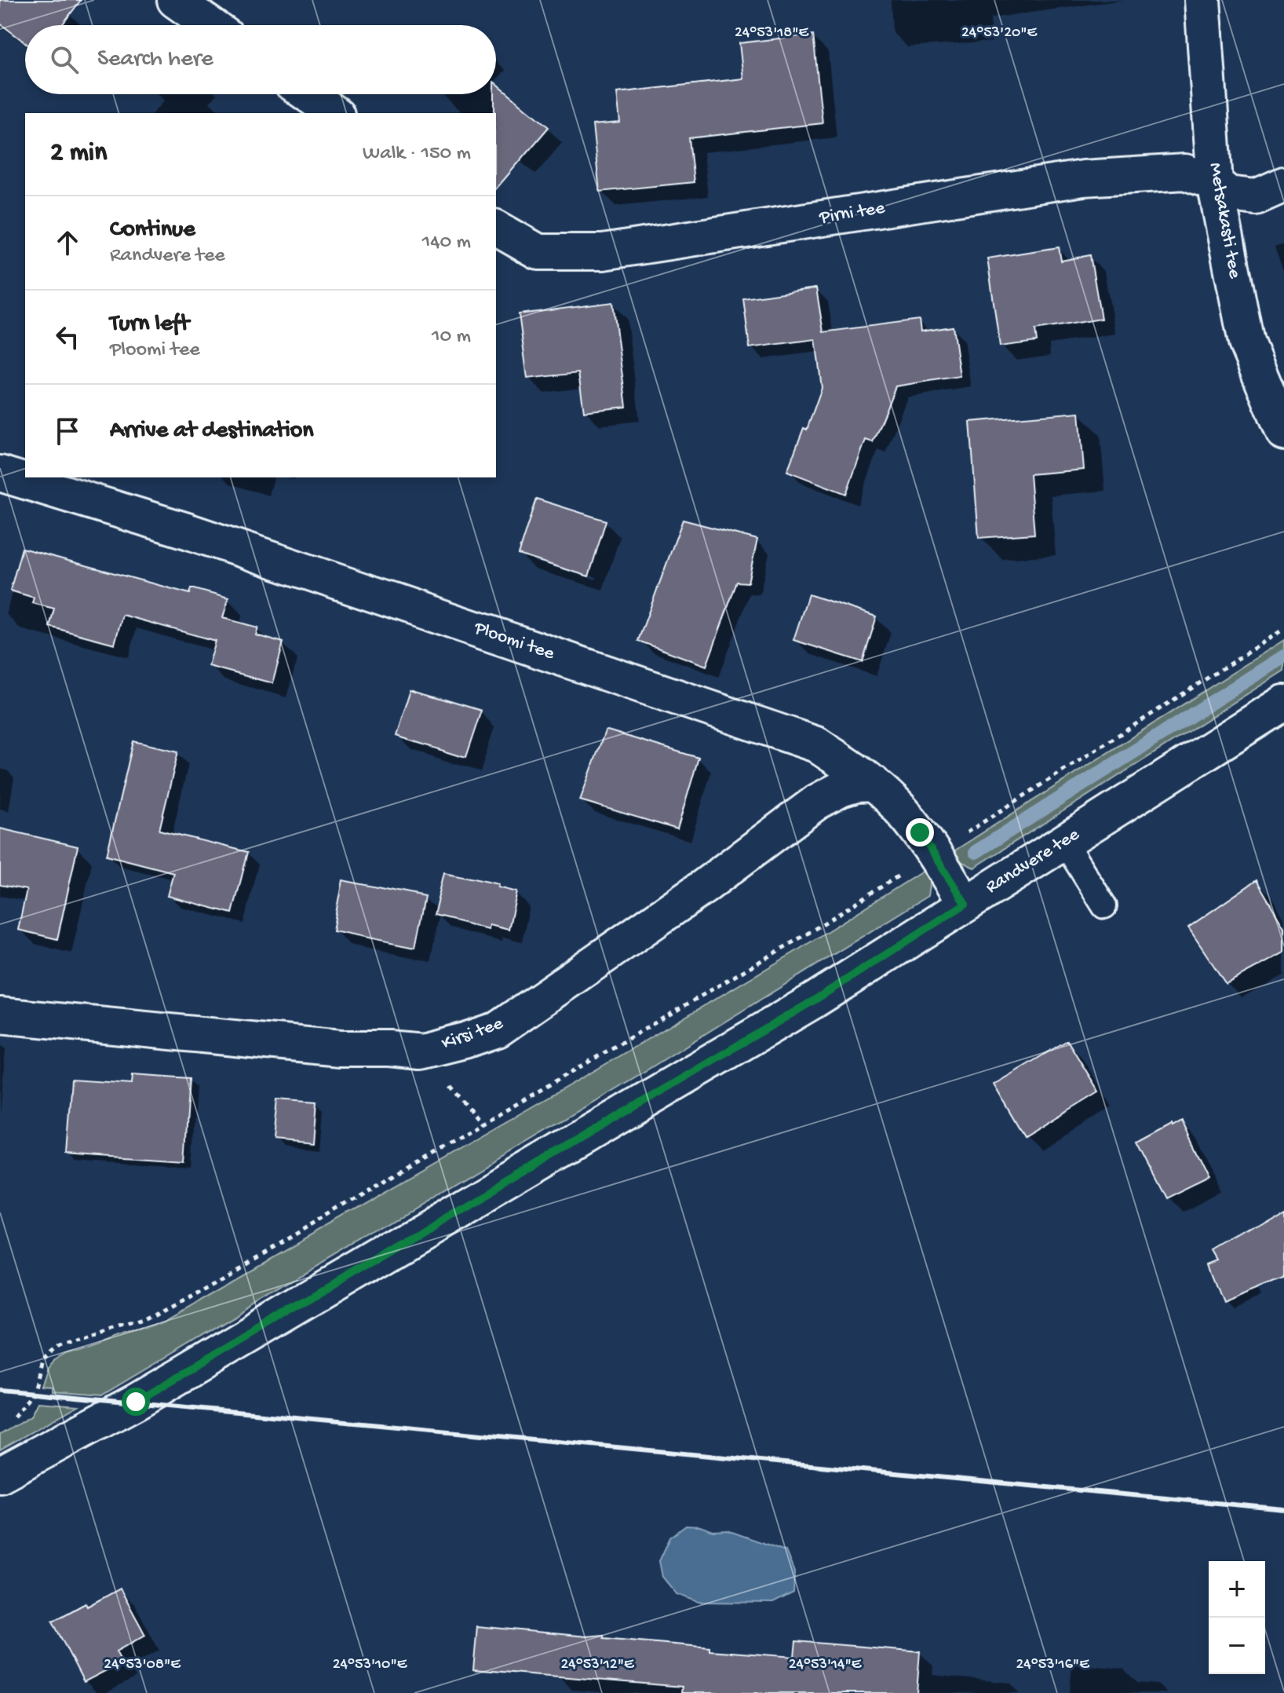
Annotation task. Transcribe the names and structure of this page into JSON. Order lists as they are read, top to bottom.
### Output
{
  "streets": {
    "street": [
      "Pirni tee",
      "Metsakasti tee",
      "Ploomi tee",
      "Randvere tee",
      "Kirsi tee"
    ]
  },
  "crossings": [
    ["Pirni tee", "Metsakasti tee"],
    ["Ploomi tee", "Randvere tee"],
    ["Ploomi tee", "Kirsi tee"]
  ],
  "page": {
    "search": "Search here",
    "heading": ["2 min", "Walk · 150 m"],
    "list": [
      ["Continue", "Randvere tee", "140 m"],
      ["Turn left", "Ploomi tee", "10 m"],
      "Arrive at destination"
    ],
    "map_buttons": ["+", "−"]
  },
  "coordinates": [
    "24°53'18\"E",
    "24°53'20\"E",
    "24°53'08\"E",
    "24°53'10\"E",
    "24°53'12\"E",
    "24°53'14\"E",
    "24°53'16\"E"
  ]
}
